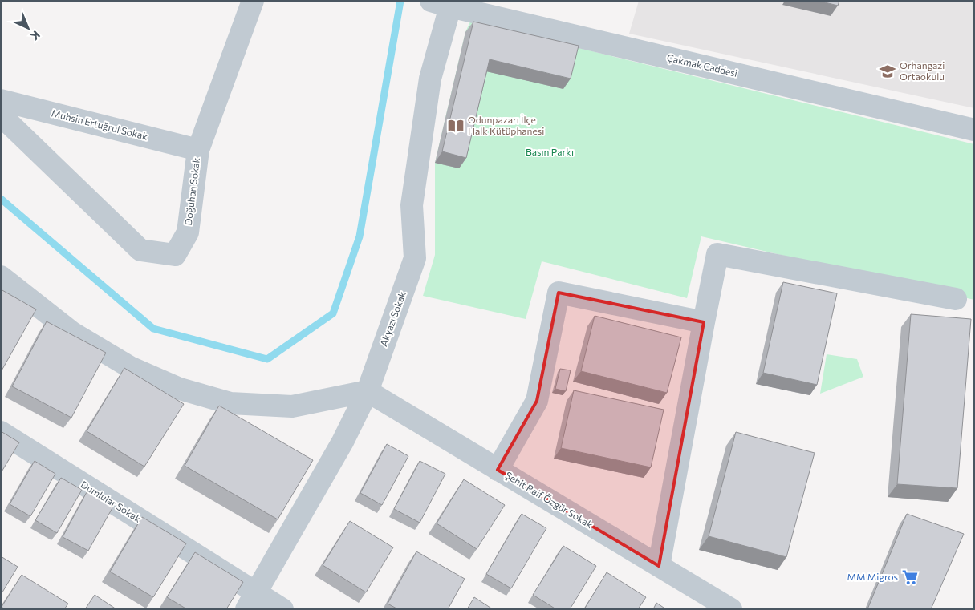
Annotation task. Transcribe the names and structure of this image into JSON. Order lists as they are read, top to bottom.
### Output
{
  "streets": {
    "street": [
      "Çakmak Caddesi",
      "Muhsin Ertuğrul Sokak",
      "Doğuhan Sokak",
      "Akyazı Sokak",
      "Şehit Raif Özgür Sokak",
      "Dumlular Sokak"
    ]
  },
  "crossings": [
    ["Çakmak Caddesi", "Akyazı Sokak"],
    ["Muhsin Ertuğrul Sokak", "Doğuhan Sokak"],
    ["Akyazı Sokak", "Şehit Raif Özgür Sokak"],
    ["Akyazı Sokak", "Dumlular Sokak"]
  ],
  "parks": ["Basın Parkı"],
  "places": {
    "school or university": ["Orhangazi Ortaokulu"],
    "library": ["Odunpazarı İlçe Halk Kütüphanesi"],
    "supermarket": ["MM Migros"]
  },
  "north": "bottom right"
}
